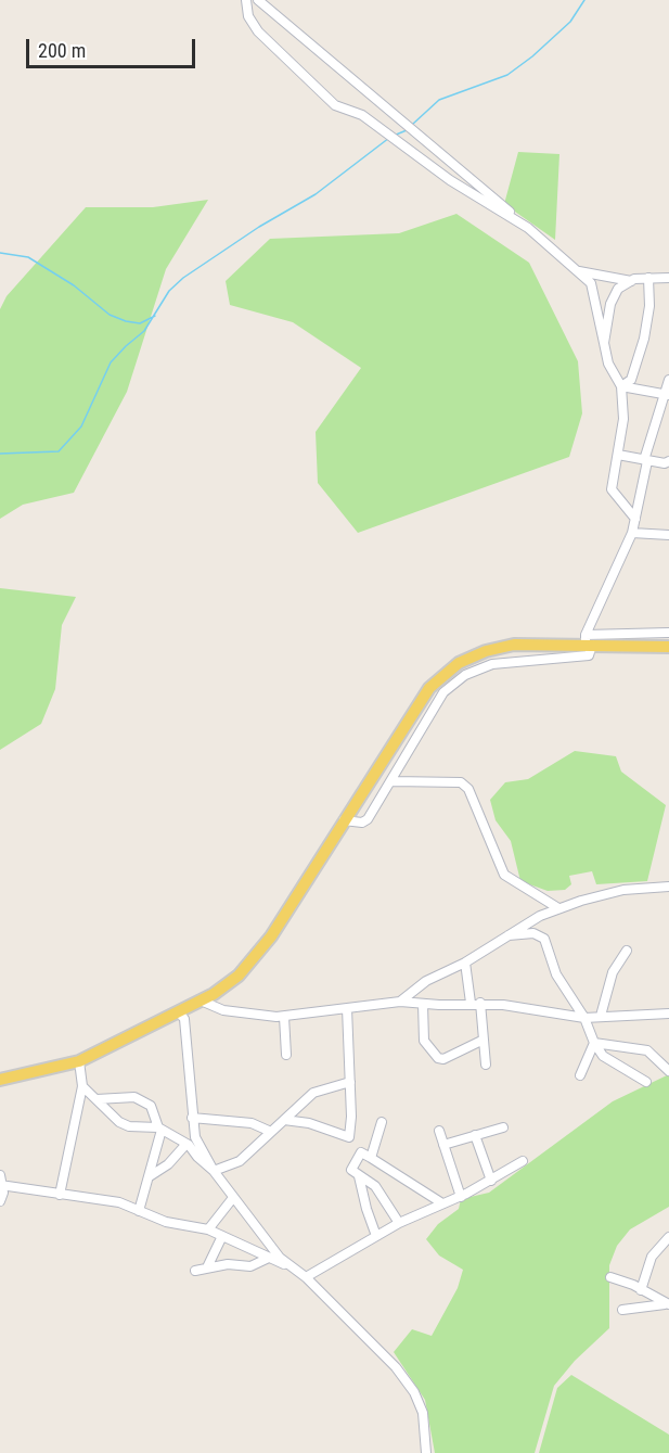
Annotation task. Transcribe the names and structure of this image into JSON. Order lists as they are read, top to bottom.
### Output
{
  "scale_bar": "200 m"
}
